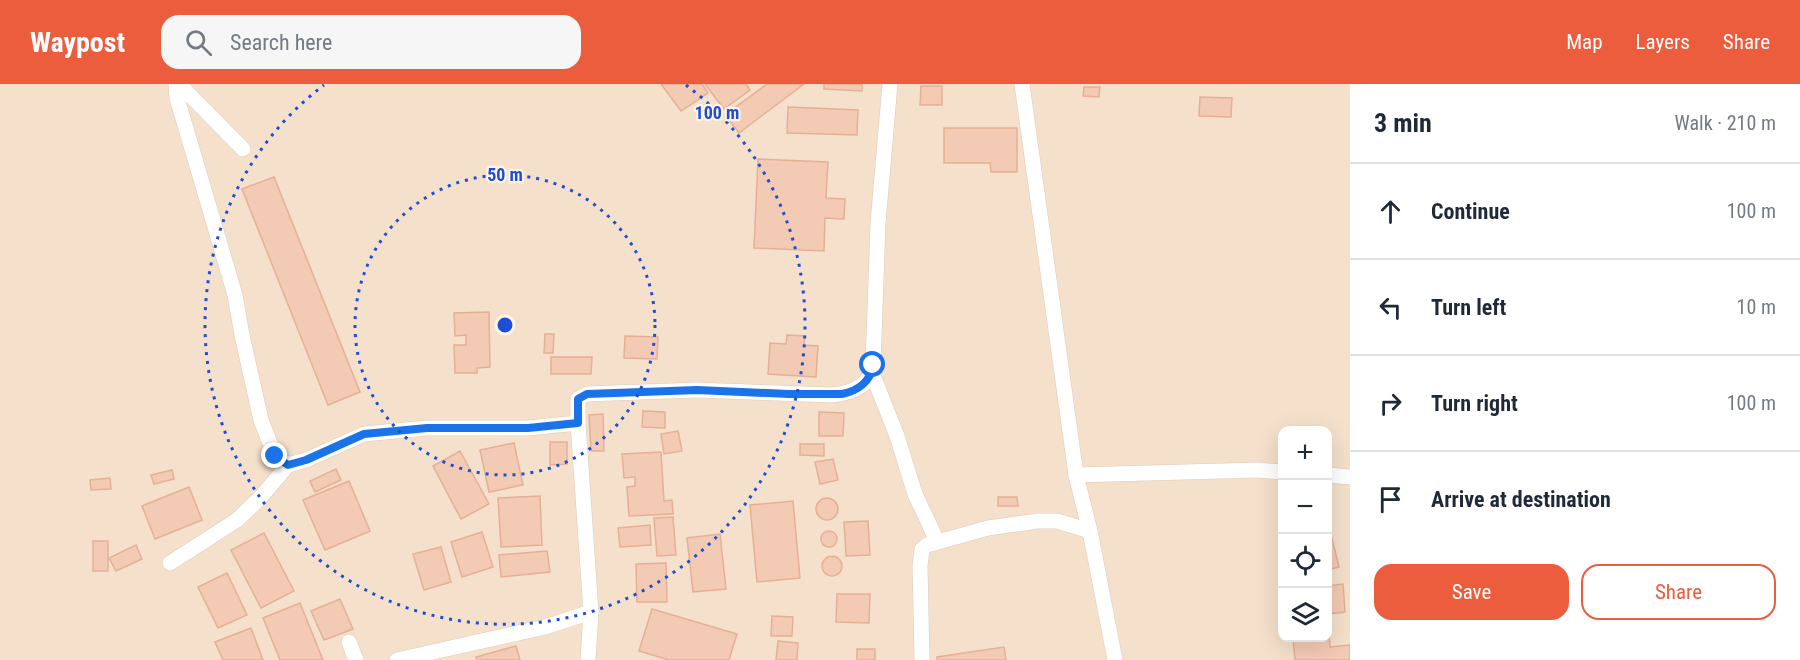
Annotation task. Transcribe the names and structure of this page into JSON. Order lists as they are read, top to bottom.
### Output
{
  "page": {
    "header": "Waypost",
    "search": "Search here",
    "nav": ["Map", "Layers", "Share"],
    "heading": ["3 min", "Walk · 210 m"],
    "list": [
      ["Continue", "100 m"],
      ["Turn left", "10 m"],
      ["Turn right", "100 m"],
      "Arrive at destination"
    ],
    "map_buttons": ["+", "−"],
    "buttons": ["Save", "Share"]
  },
  "rings": ["100 m", "50 m"]
}
